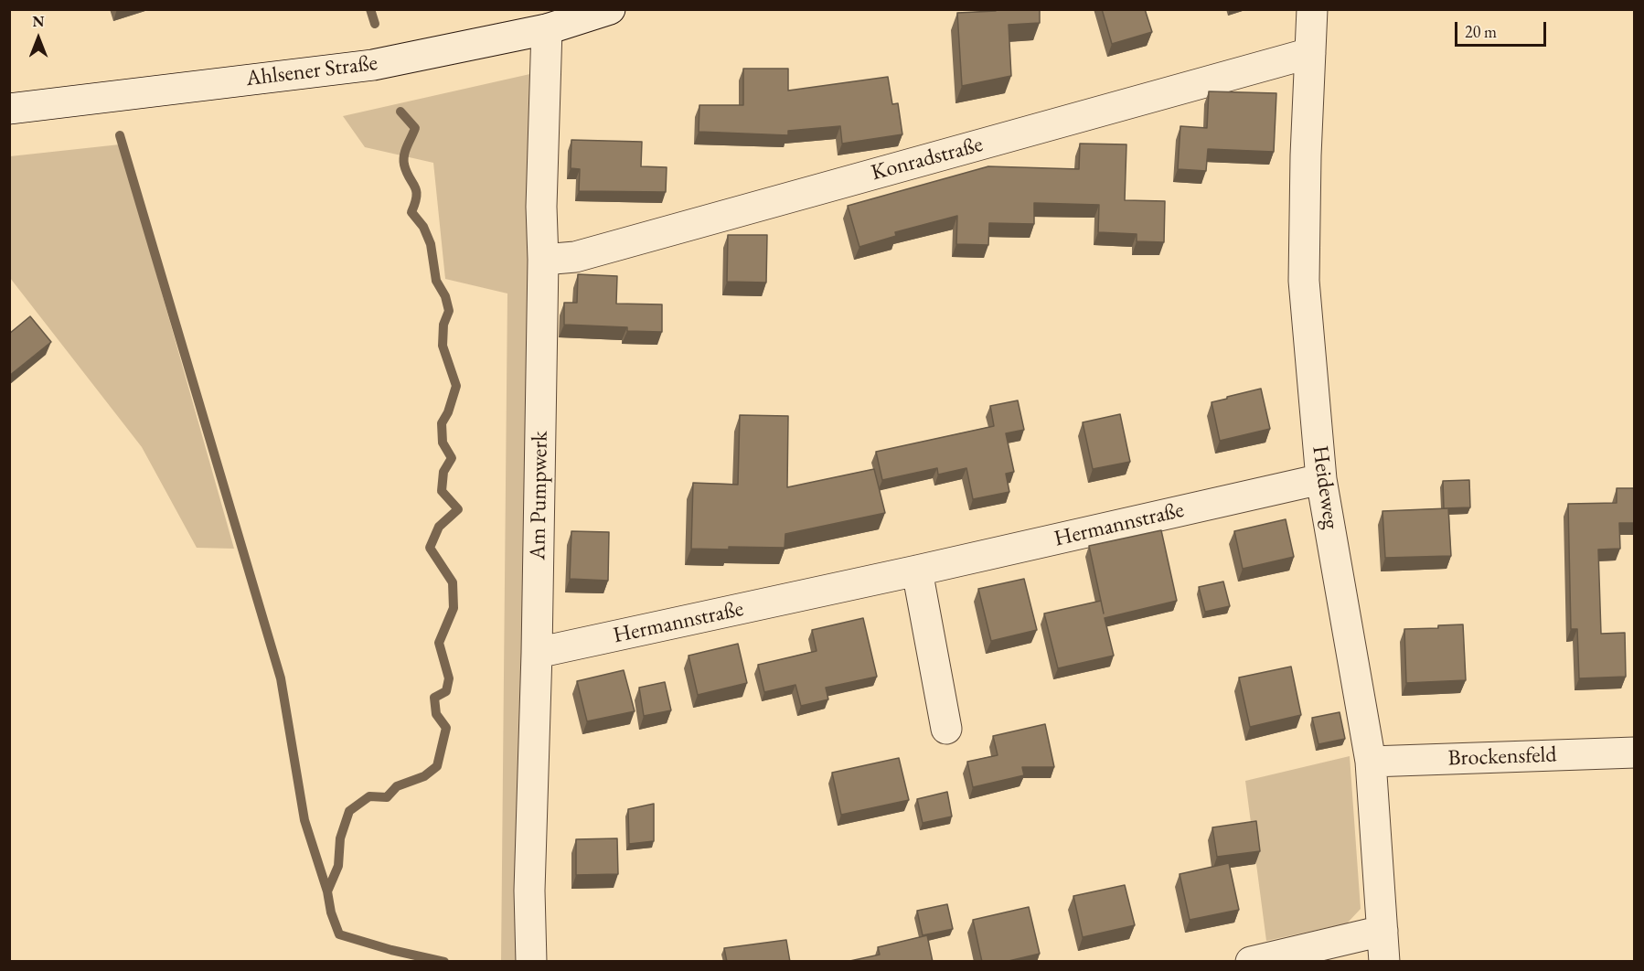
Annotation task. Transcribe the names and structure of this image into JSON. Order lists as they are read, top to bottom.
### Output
{
  "streets": {
    "street": [
      "Ahlsener Straße",
      "Konradstraße",
      "Heideweg",
      "Am Pumpwerk",
      "Hermannstraße",
      "Brockensfeld"
    ]
  },
  "crossings": [
    ["Ahlsener Straße", "Am Pumpwerk"],
    ["Konradstraße", "Heideweg"],
    ["Konradstraße", "Am Pumpwerk"],
    ["Heideweg", "Hermannstraße"],
    ["Heideweg", "Brockensfeld"],
    ["Am Pumpwerk", "Hermannstraße"]
  ],
  "scale_bar": "20 m",
  "north": "top"
}
